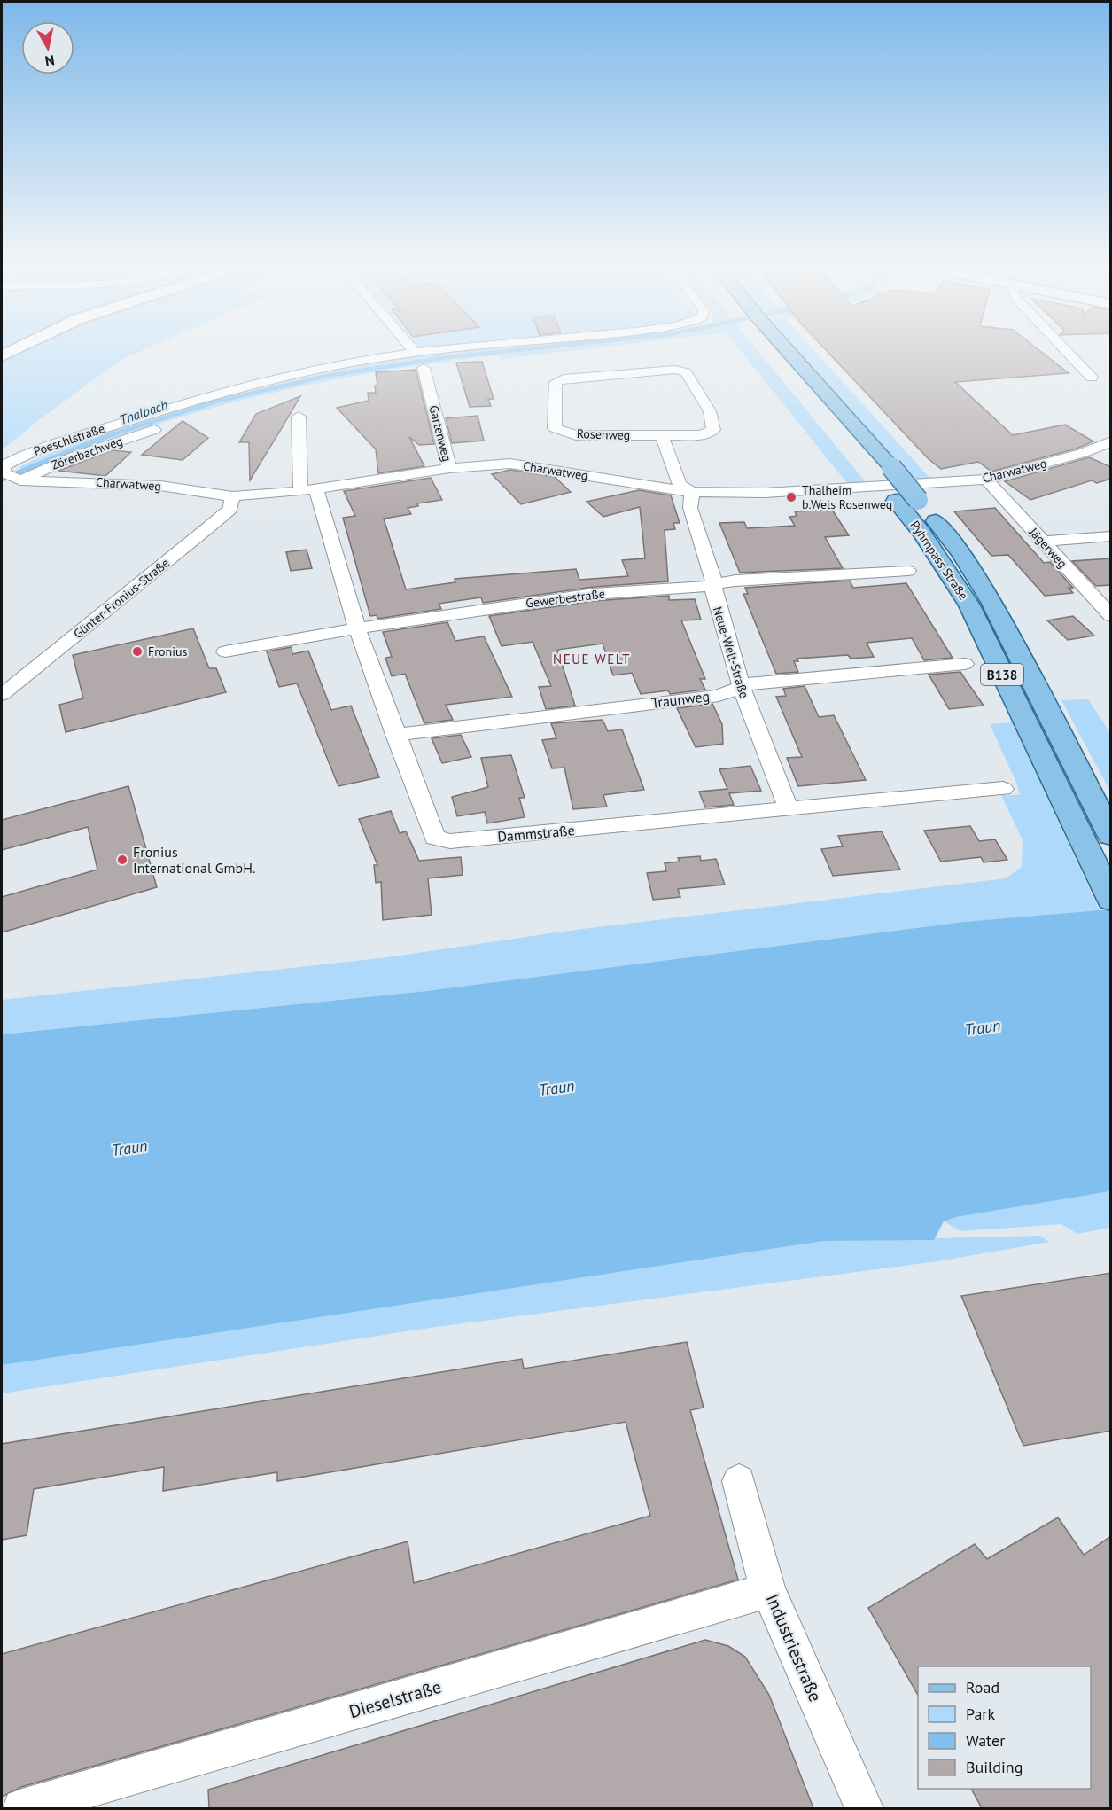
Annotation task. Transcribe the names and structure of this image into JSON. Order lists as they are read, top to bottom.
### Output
{
  "streets": {
    "main road": ["Pyhrnpass Straße", "B138"],
    "street": [
      "Gartenweg",
      "Rosenweg",
      "Poeschlstraße",
      "Zörerbachweg",
      "Charwatweg",
      "Jägerweg",
      "Günter-Fronius-Straße",
      "Gewerbestraße",
      "Neue-Welt-Straße",
      "Traunweg",
      "Dammstraße",
      "Industriestraße",
      "Dieselstraße"
    ]
  },
  "crossings": [
    ["Gartenweg", "Charwatweg"],
    ["Poeschlstraße", "Zörerbachweg"],
    ["Poeschlstraße", "Charwatweg"],
    ["Zörerbachweg", "Charwatweg"],
    ["Charwatweg", "Jägerweg"],
    ["Charwatweg", "Günter-Fronius-Straße"],
    ["Charwatweg", "Neue-Welt-Straße"],
    ["Charwatweg", "Dammstraße"],
    ["Gewerbestraße", "Neue-Welt-Straße"],
    ["Gewerbestraße", "Dammstraße"],
    ["Neue-Welt-Straße", "Traunweg"],
    ["Neue-Welt-Straße", "Dammstraße"],
    ["Traunweg", "Dammstraße"],
    ["Industriestraße", "Dieselstraße"]
  ],
  "districts": ["NEUE WELT"],
  "water": ["Thalbach", "Traun"],
  "places": ["Thalheim b.Wels Rosenweg", "Fronius", "Fronius International GmbH."],
  "legend": [
    "Road",
    "Park",
    "Water",
    "Building"
  ],
  "north": "bottom"
}
